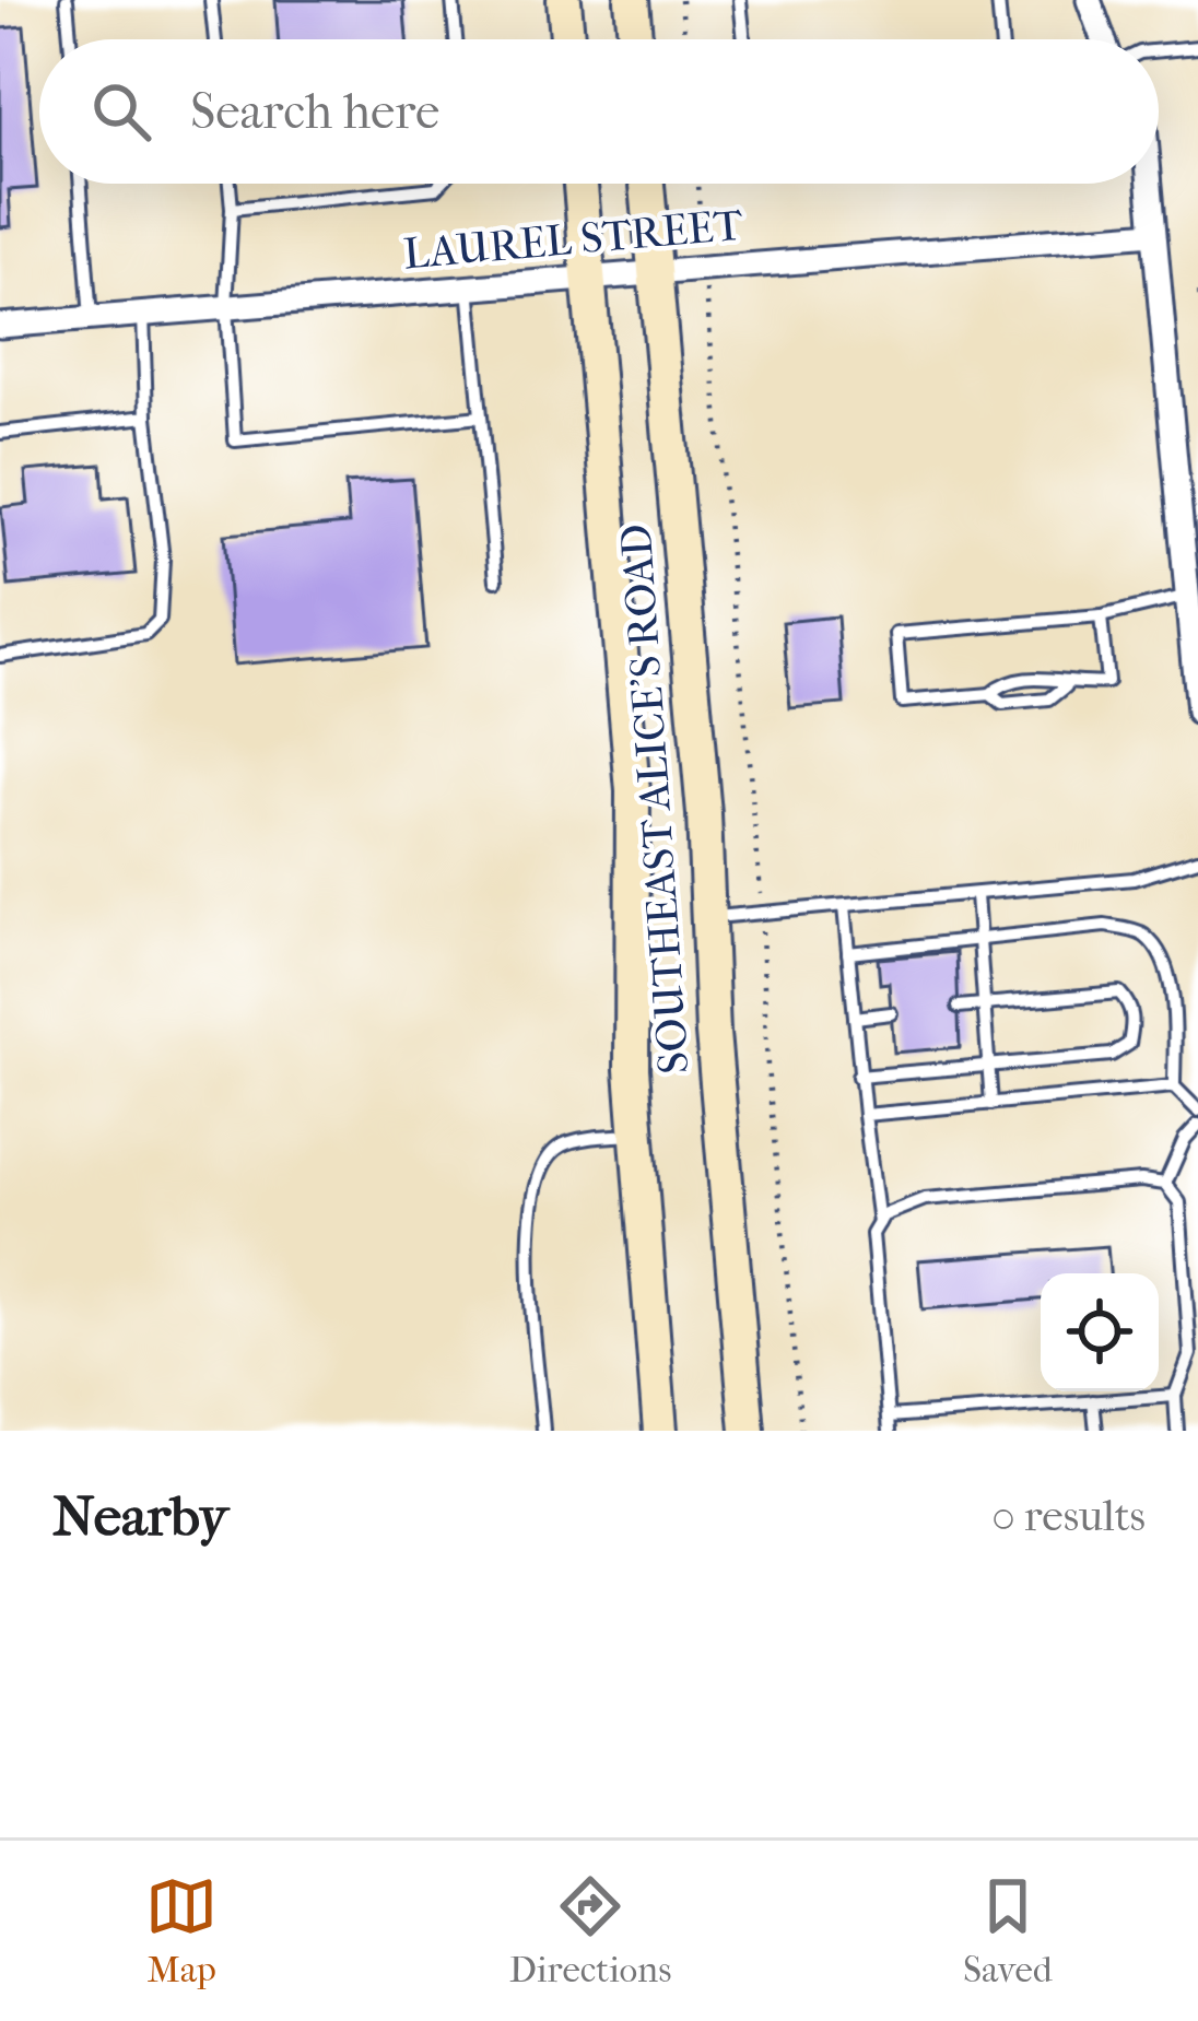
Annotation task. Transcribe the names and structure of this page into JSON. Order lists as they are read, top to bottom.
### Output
{
  "streets": {
    "main road": ["SOUTHEAST ALICE'S ROAD"],
    "street": ["LAUREL STREET"]
  },
  "crossings": [
    ["LAUREL STREET", "SOUTHEAST ALICE'S ROAD"]
  ],
  "page": {
    "search": "Search here",
    "heading": ["Nearby", "0 results"],
    "nav": ["Map", "Directions", "Saved"]
  }
}
